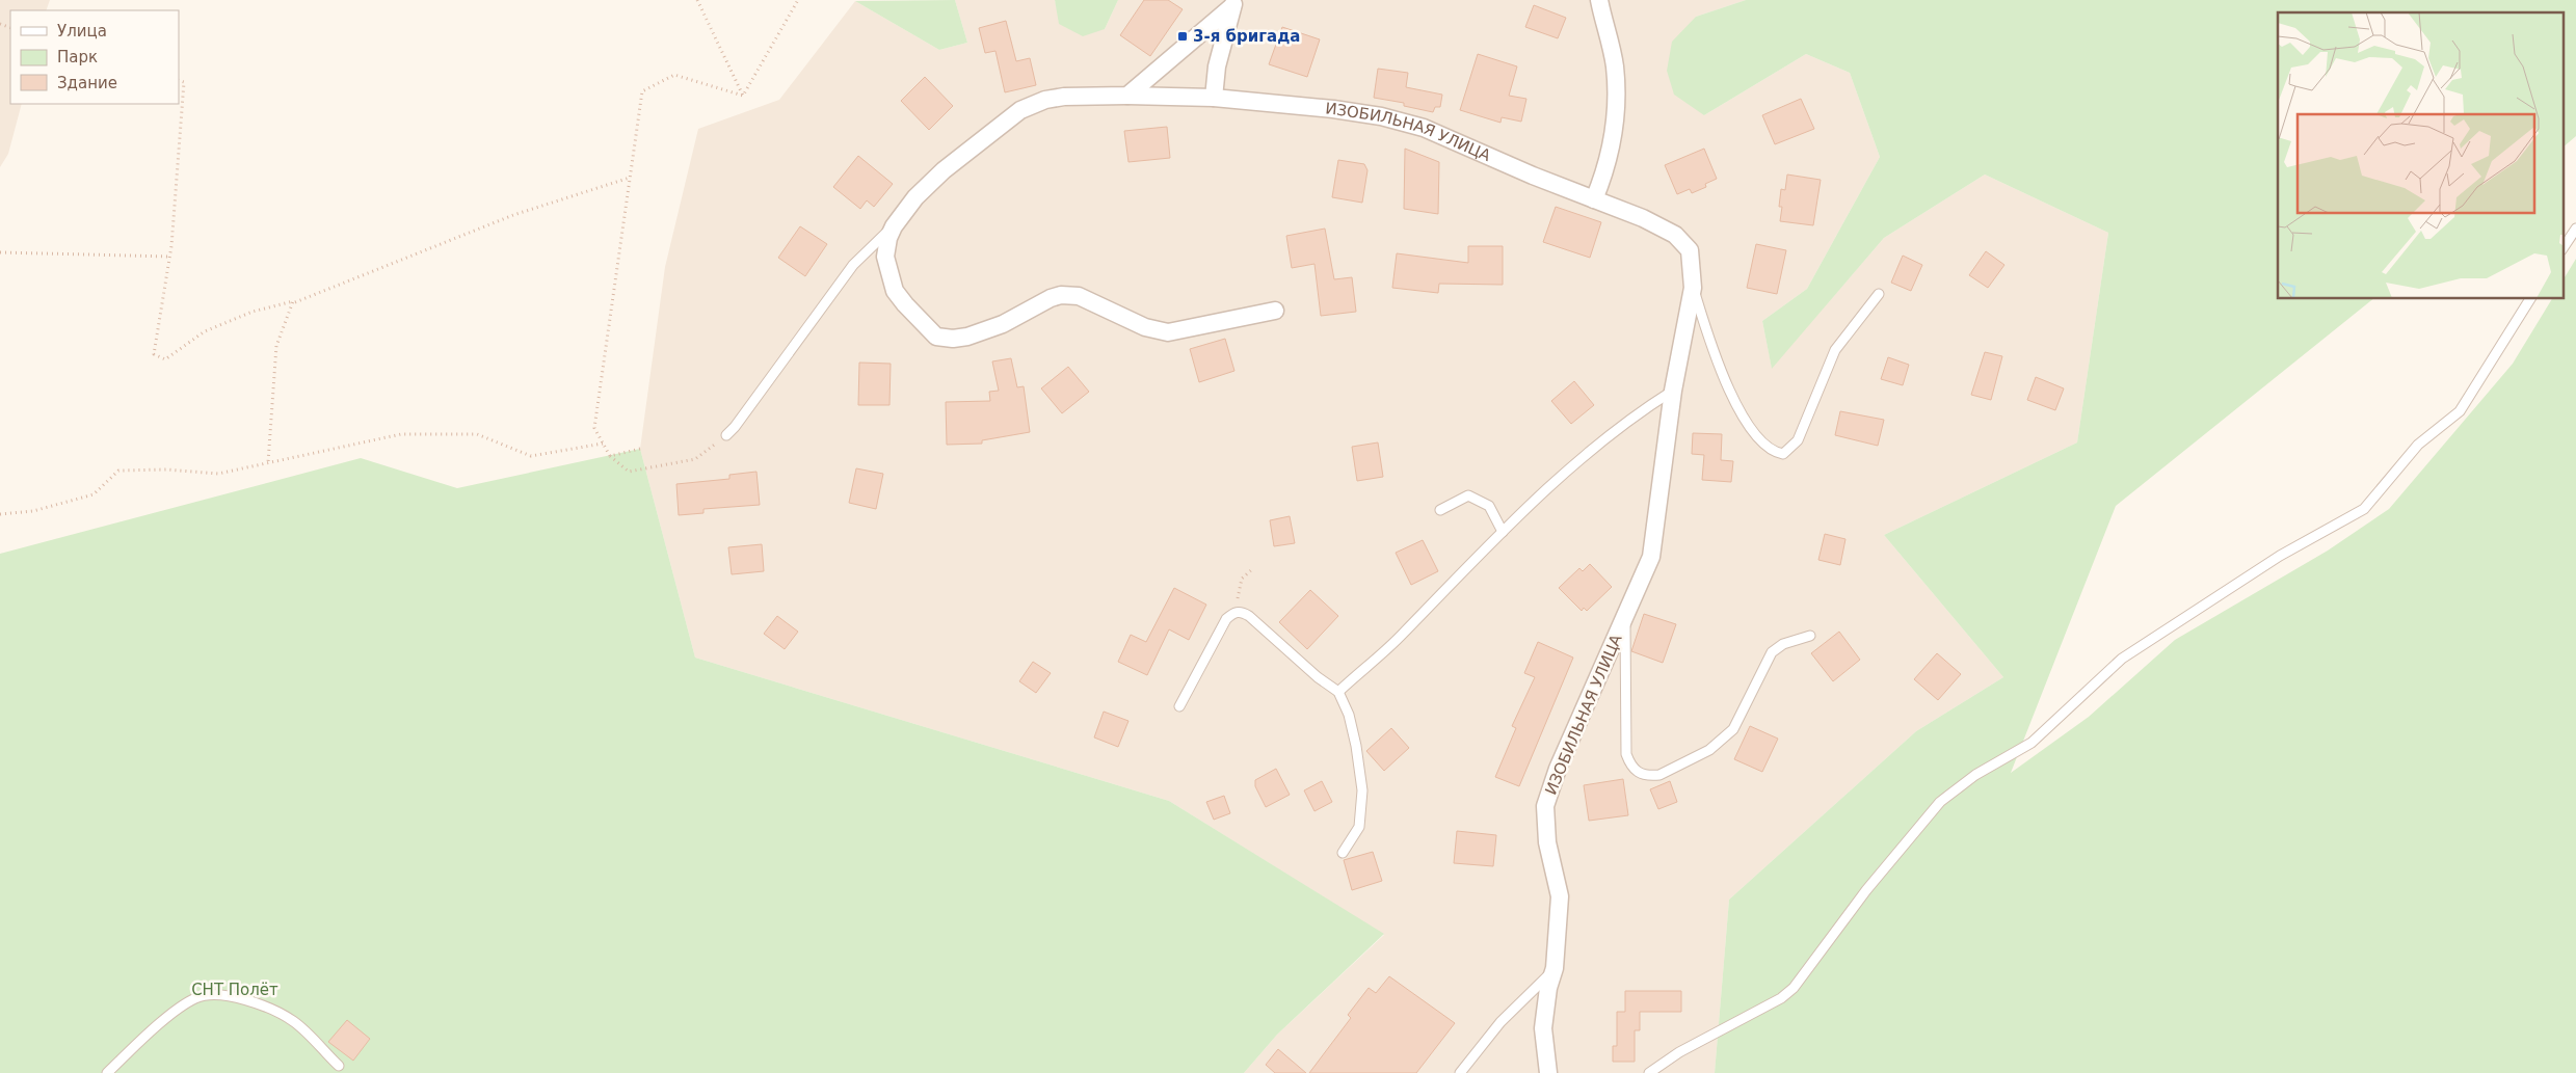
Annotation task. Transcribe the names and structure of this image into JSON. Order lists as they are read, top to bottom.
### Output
{
  "streets": {
    "street": ["ИЗОБИЛЬНАЯ УЛИЦА"]
  },
  "parks": ["СНТ Полёт"],
  "places": {
    "transit": ["3-я бригада"]
  },
  "legend": ["Улица", "Парк", "Здание"]
}
